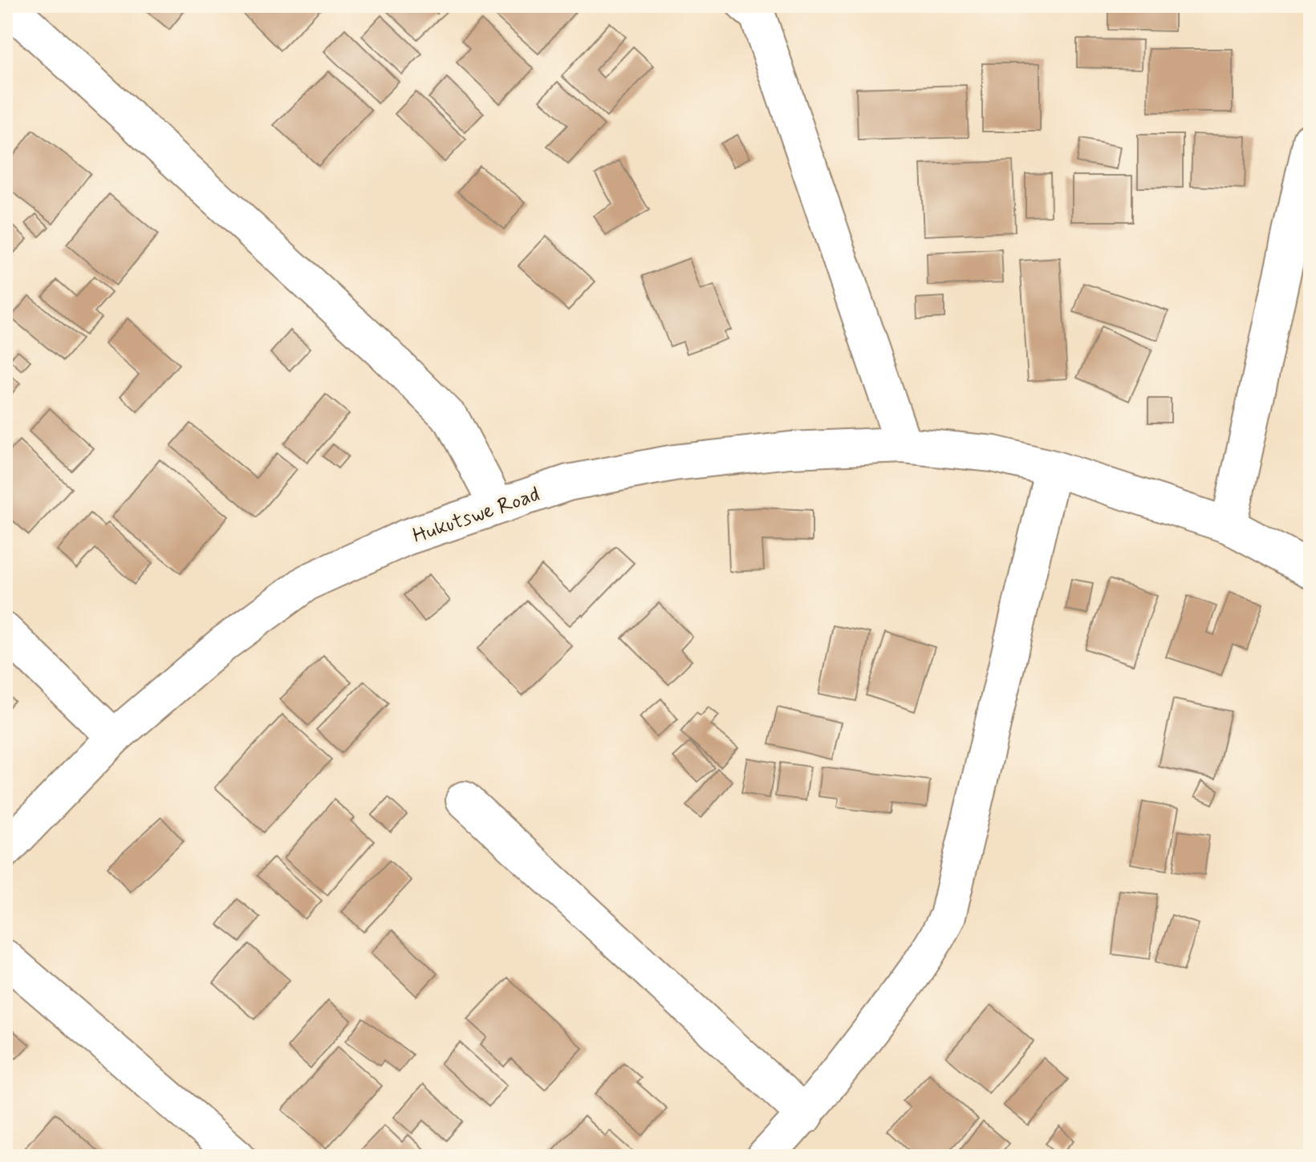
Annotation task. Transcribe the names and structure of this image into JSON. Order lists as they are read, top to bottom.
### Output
{
  "streets": {
    "street": ["Hukutswe Road"]
  }
}
